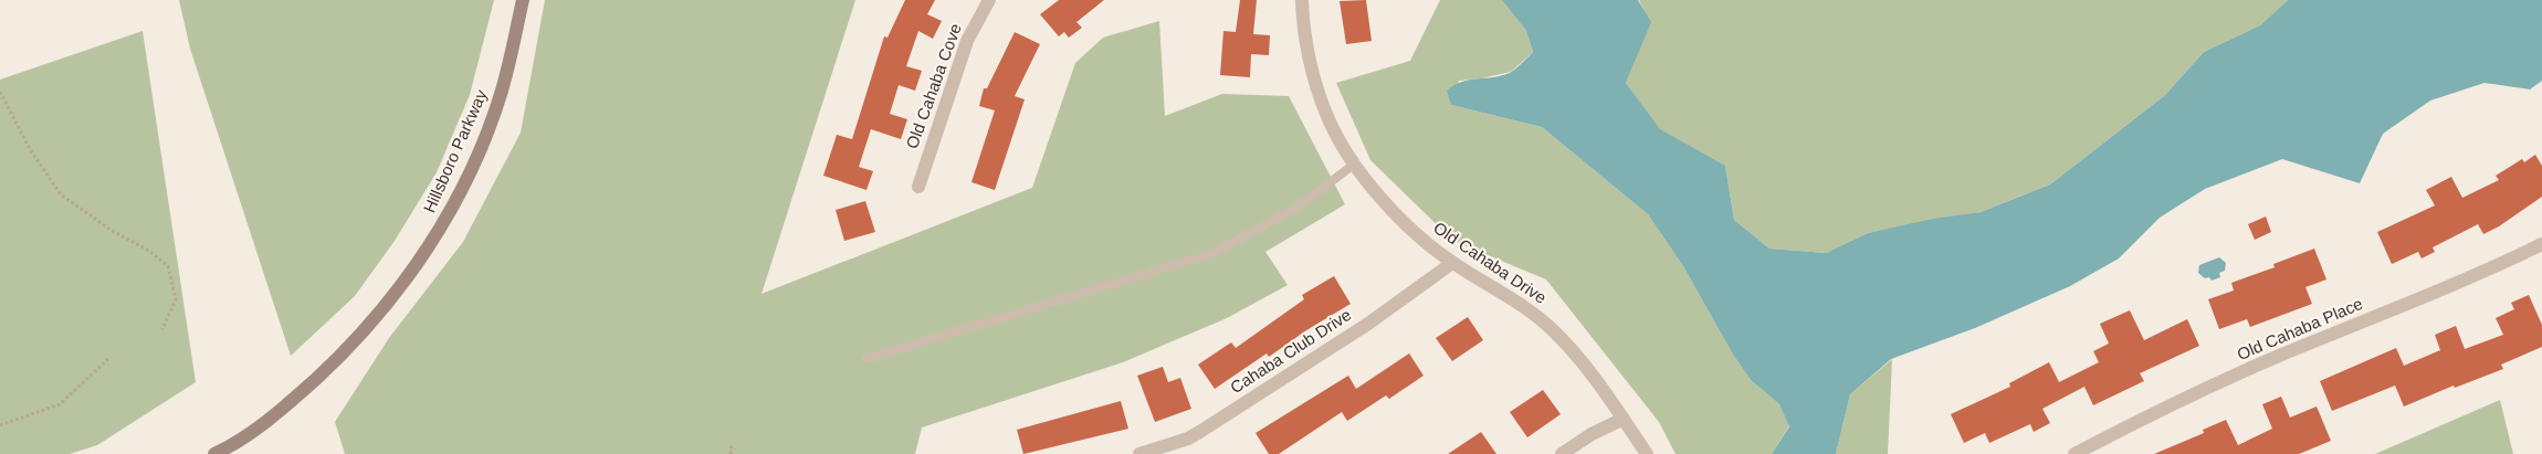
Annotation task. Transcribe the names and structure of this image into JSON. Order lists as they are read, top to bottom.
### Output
{
  "streets": {
    "street": [
      "Old Cahaba Cove",
      "Hillsboro Parkway",
      "Old Cahaba Drive",
      "Old Cahaba Place",
      "Cahaba Club Drive"
    ]
  },
  "crossings": [
    ["Old Cahaba Drive", "Cahaba Club Drive"]
  ]
}
